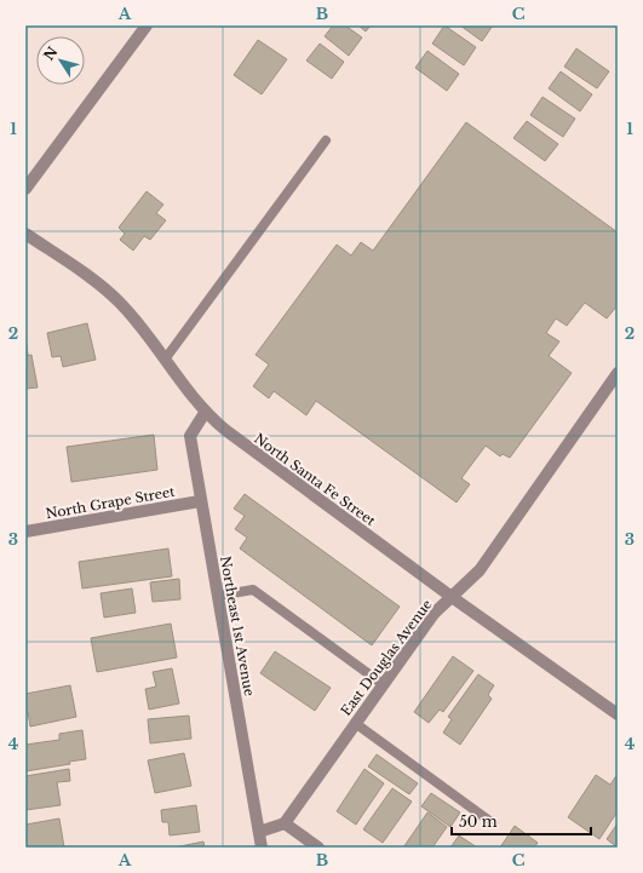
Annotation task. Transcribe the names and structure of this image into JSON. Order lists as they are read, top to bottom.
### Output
{
  "streets": {
    "street": [
      "North Santa Fe Street",
      "North Grape Street",
      "Northeast 1st Avenue",
      "East Douglas Avenue"
    ]
  },
  "crossings": [
    ["North Santa Fe Street", "Northeast 1st Avenue"],
    ["North Santa Fe Street", "East Douglas Avenue"],
    ["North Grape Street", "Northeast 1st Avenue"]
  ],
  "scale_bar": "50 m",
  "north": "top left",
  "grid": {
    "columns": ["A", "B", "C"],
    "rows": [
      "1",
      "2",
      "3",
      "4"
    ]
  }
}
